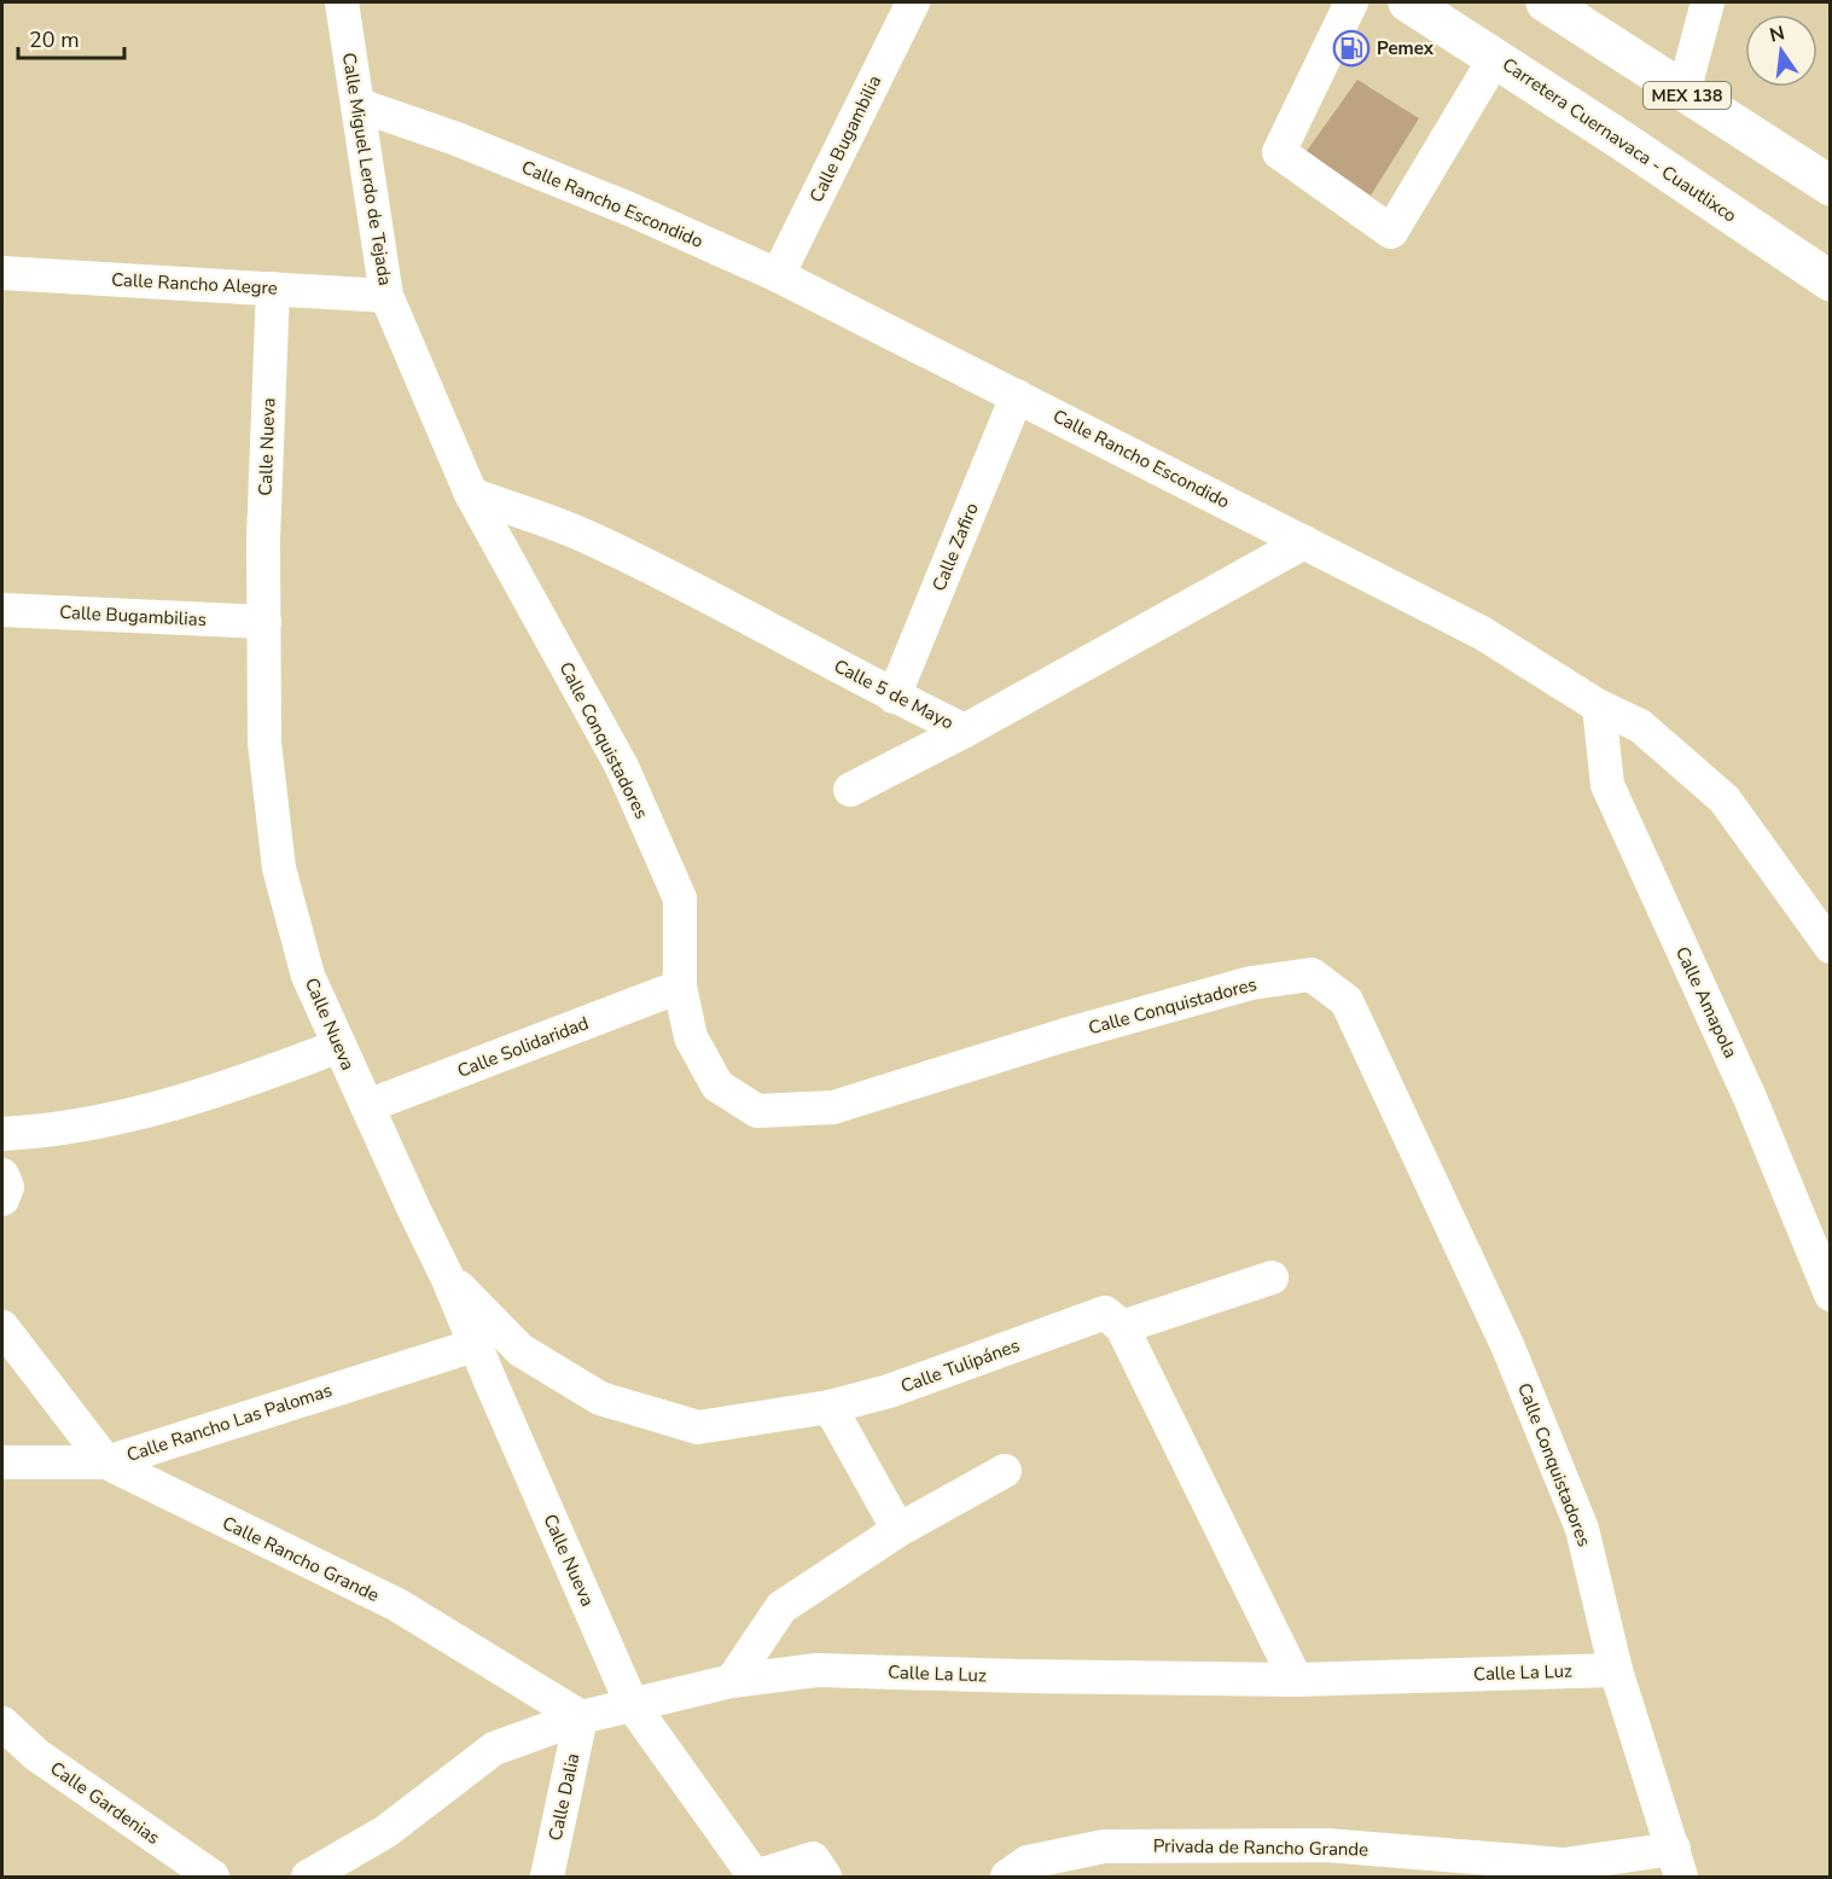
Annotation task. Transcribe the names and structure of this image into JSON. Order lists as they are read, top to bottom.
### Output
{
  "streets": {
    "main road": ["MEX 138", "Carretera Cuernavaca - Cuautlixco"],
    "street": [
      "Calle Bugambilia",
      "Calle Miguel Lerdo de Tejada",
      "Calle Rancho Escondido",
      "Calle Rancho Alegre",
      "Calle Nueva",
      "Calle Zafiro",
      "Calle Bugambilias",
      "Calle 5 de Mayo",
      "Calle Conquistadores",
      "Calle Amapola",
      "Calle Solidaridad",
      "Calle Tulipánes",
      "Calle Rancho Las Palomas",
      "Calle Rancho Grande",
      "Calle La Luz",
      "Calle Dalia",
      "Calle Gardenias",
      "Privada de Rancho Grande"
    ]
  },
  "crossings": [
    ["Calle Bugambilia", "Calle Rancho Escondido"],
    ["Calle Miguel Lerdo de Tejada", "Calle Rancho Escondido"],
    ["Calle Miguel Lerdo de Tejada", "Calle Rancho Alegre"],
    ["Calle Miguel Lerdo de Tejada", "Calle 5 de Mayo"],
    ["Calle Miguel Lerdo de Tejada", "Calle Conquistadores"],
    ["Calle Rancho Escondido", "Calle Zafiro"],
    ["Calle Rancho Escondido", "Calle 5 de Mayo"],
    ["Calle Rancho Escondido", "Calle Amapola"],
    ["Calle Rancho Alegre", "Calle Nueva"],
    ["Calle Nueva", "Calle Bugambilias"],
    ["Calle Nueva", "Calle Solidaridad"],
    ["Calle Nueva", "Calle Tulipánes"],
    ["Calle Nueva", "Calle Rancho Las Palomas"],
    ["Calle Nueva", "Calle La Luz"],
    ["Calle Zafiro", "Calle 5 de Mayo"],
    ["Calle 5 de Mayo", "Calle Conquistadores"],
    ["Calle Conquistadores", "Calle Solidaridad"],
    ["Calle Conquistadores", "Calle La Luz"],
    ["Calle Conquistadores", "Privada de Rancho Grande"],
    ["Calle Rancho Las Palomas", "Calle Rancho Grande"],
    ["Calle Rancho Grande", "Calle La Luz"],
    ["Calle Rancho Grande", "Calle Dalia"],
    ["Calle La Luz", "Calle Dalia"]
  ],
  "places": {
    "fuel station": ["Pemex"]
  },
  "scale_bar": "20 m",
  "north": "top"
}
